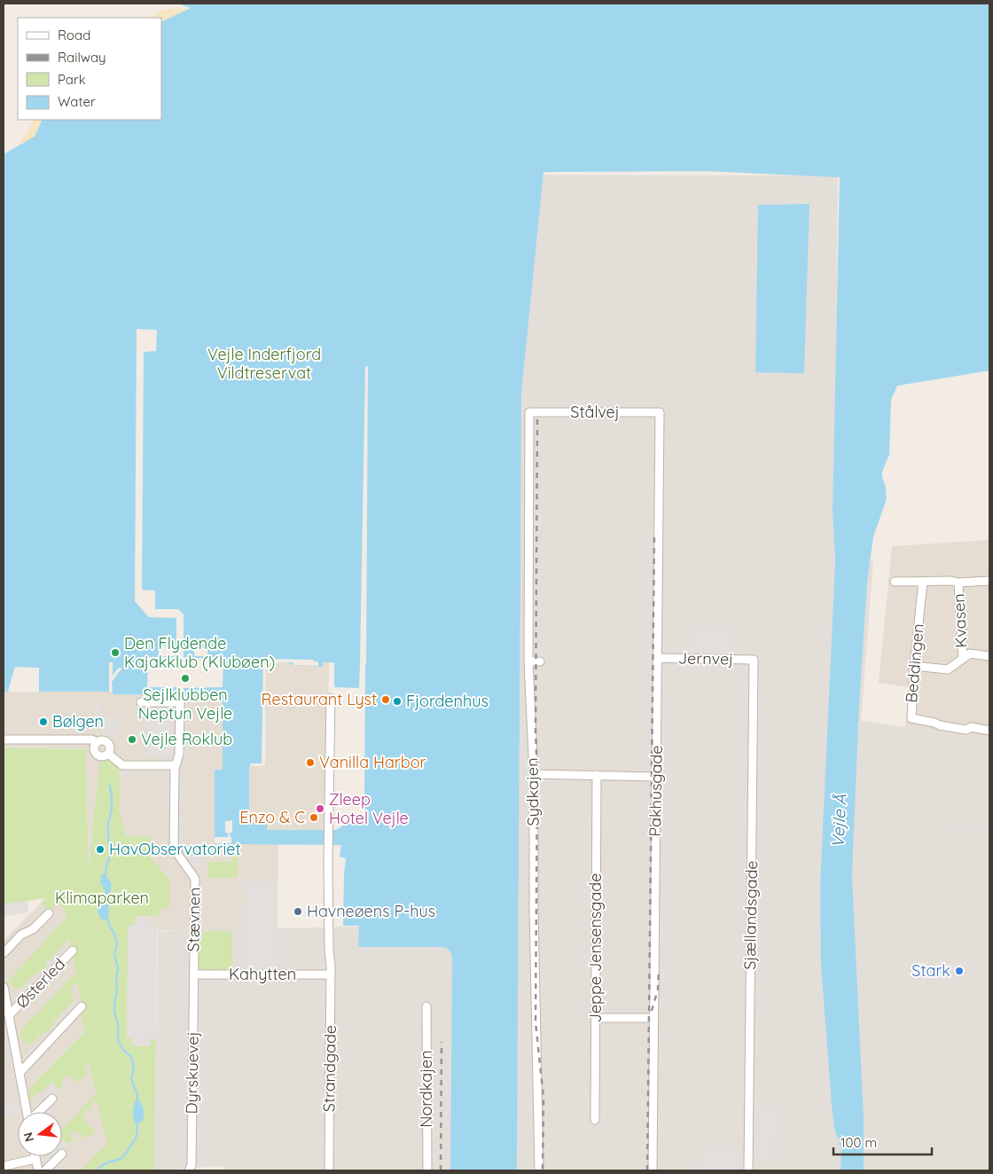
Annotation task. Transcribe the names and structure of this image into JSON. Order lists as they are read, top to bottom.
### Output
{
  "streets": {
    "street": [
      "Stålvej",
      "Kvasen",
      "Jernvej",
      "Beddingen",
      "Pakhusgade",
      "Sydkajen",
      "Sjællandsgade",
      "Stævnen",
      "Jeppe Jensensgade",
      "Kahytten",
      "Østerled",
      "Strandgade",
      "Dyrskuevej",
      "Nordkajen"
    ]
  },
  "crossings": [
    ["Stålvej", "Pakhusgade"],
    ["Stålvej", "Sydkajen"],
    ["Kvasen", "Beddingen"],
    ["Jernvej", "Pakhusgade"],
    ["Jernvej", "Sjællandsgade"],
    ["Stævnen", "Kahytten"],
    ["Stævnen", "Dyrskuevej"],
    ["Kahytten", "Strandgade"],
    ["Kahytten", "Dyrskuevej"]
  ],
  "water": ["Vejle Å"],
  "parks": ["Vejle Inderfjord Vildtreservat", "Klimaparken"],
  "places": [
    "Den Flydende Kajakklub (Klubøen)",
    "Sejlklubben Neptun Vejle",
    "Restaurant Lyst",
    "Fjordenhus",
    "Bølgen",
    "Vejle Roklub",
    "Vanilla Harbor",
    "Zleep Hotel Vejle",
    "Enzo & C",
    "HavObservatoriet",
    "Havneøens P-hus",
    "Stark"
  ],
  "legend": [
    "Road",
    "Railway",
    "Park",
    "Water"
  ],
  "scale_bar": "100 m",
  "north": "left"
}
